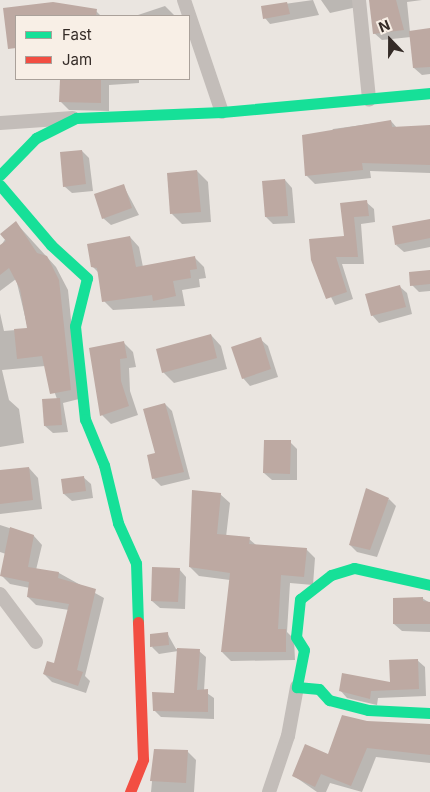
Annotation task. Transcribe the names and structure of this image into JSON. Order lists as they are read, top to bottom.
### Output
{
  "legend": ["Fast", "Jam"],
  "north": "top"
}
